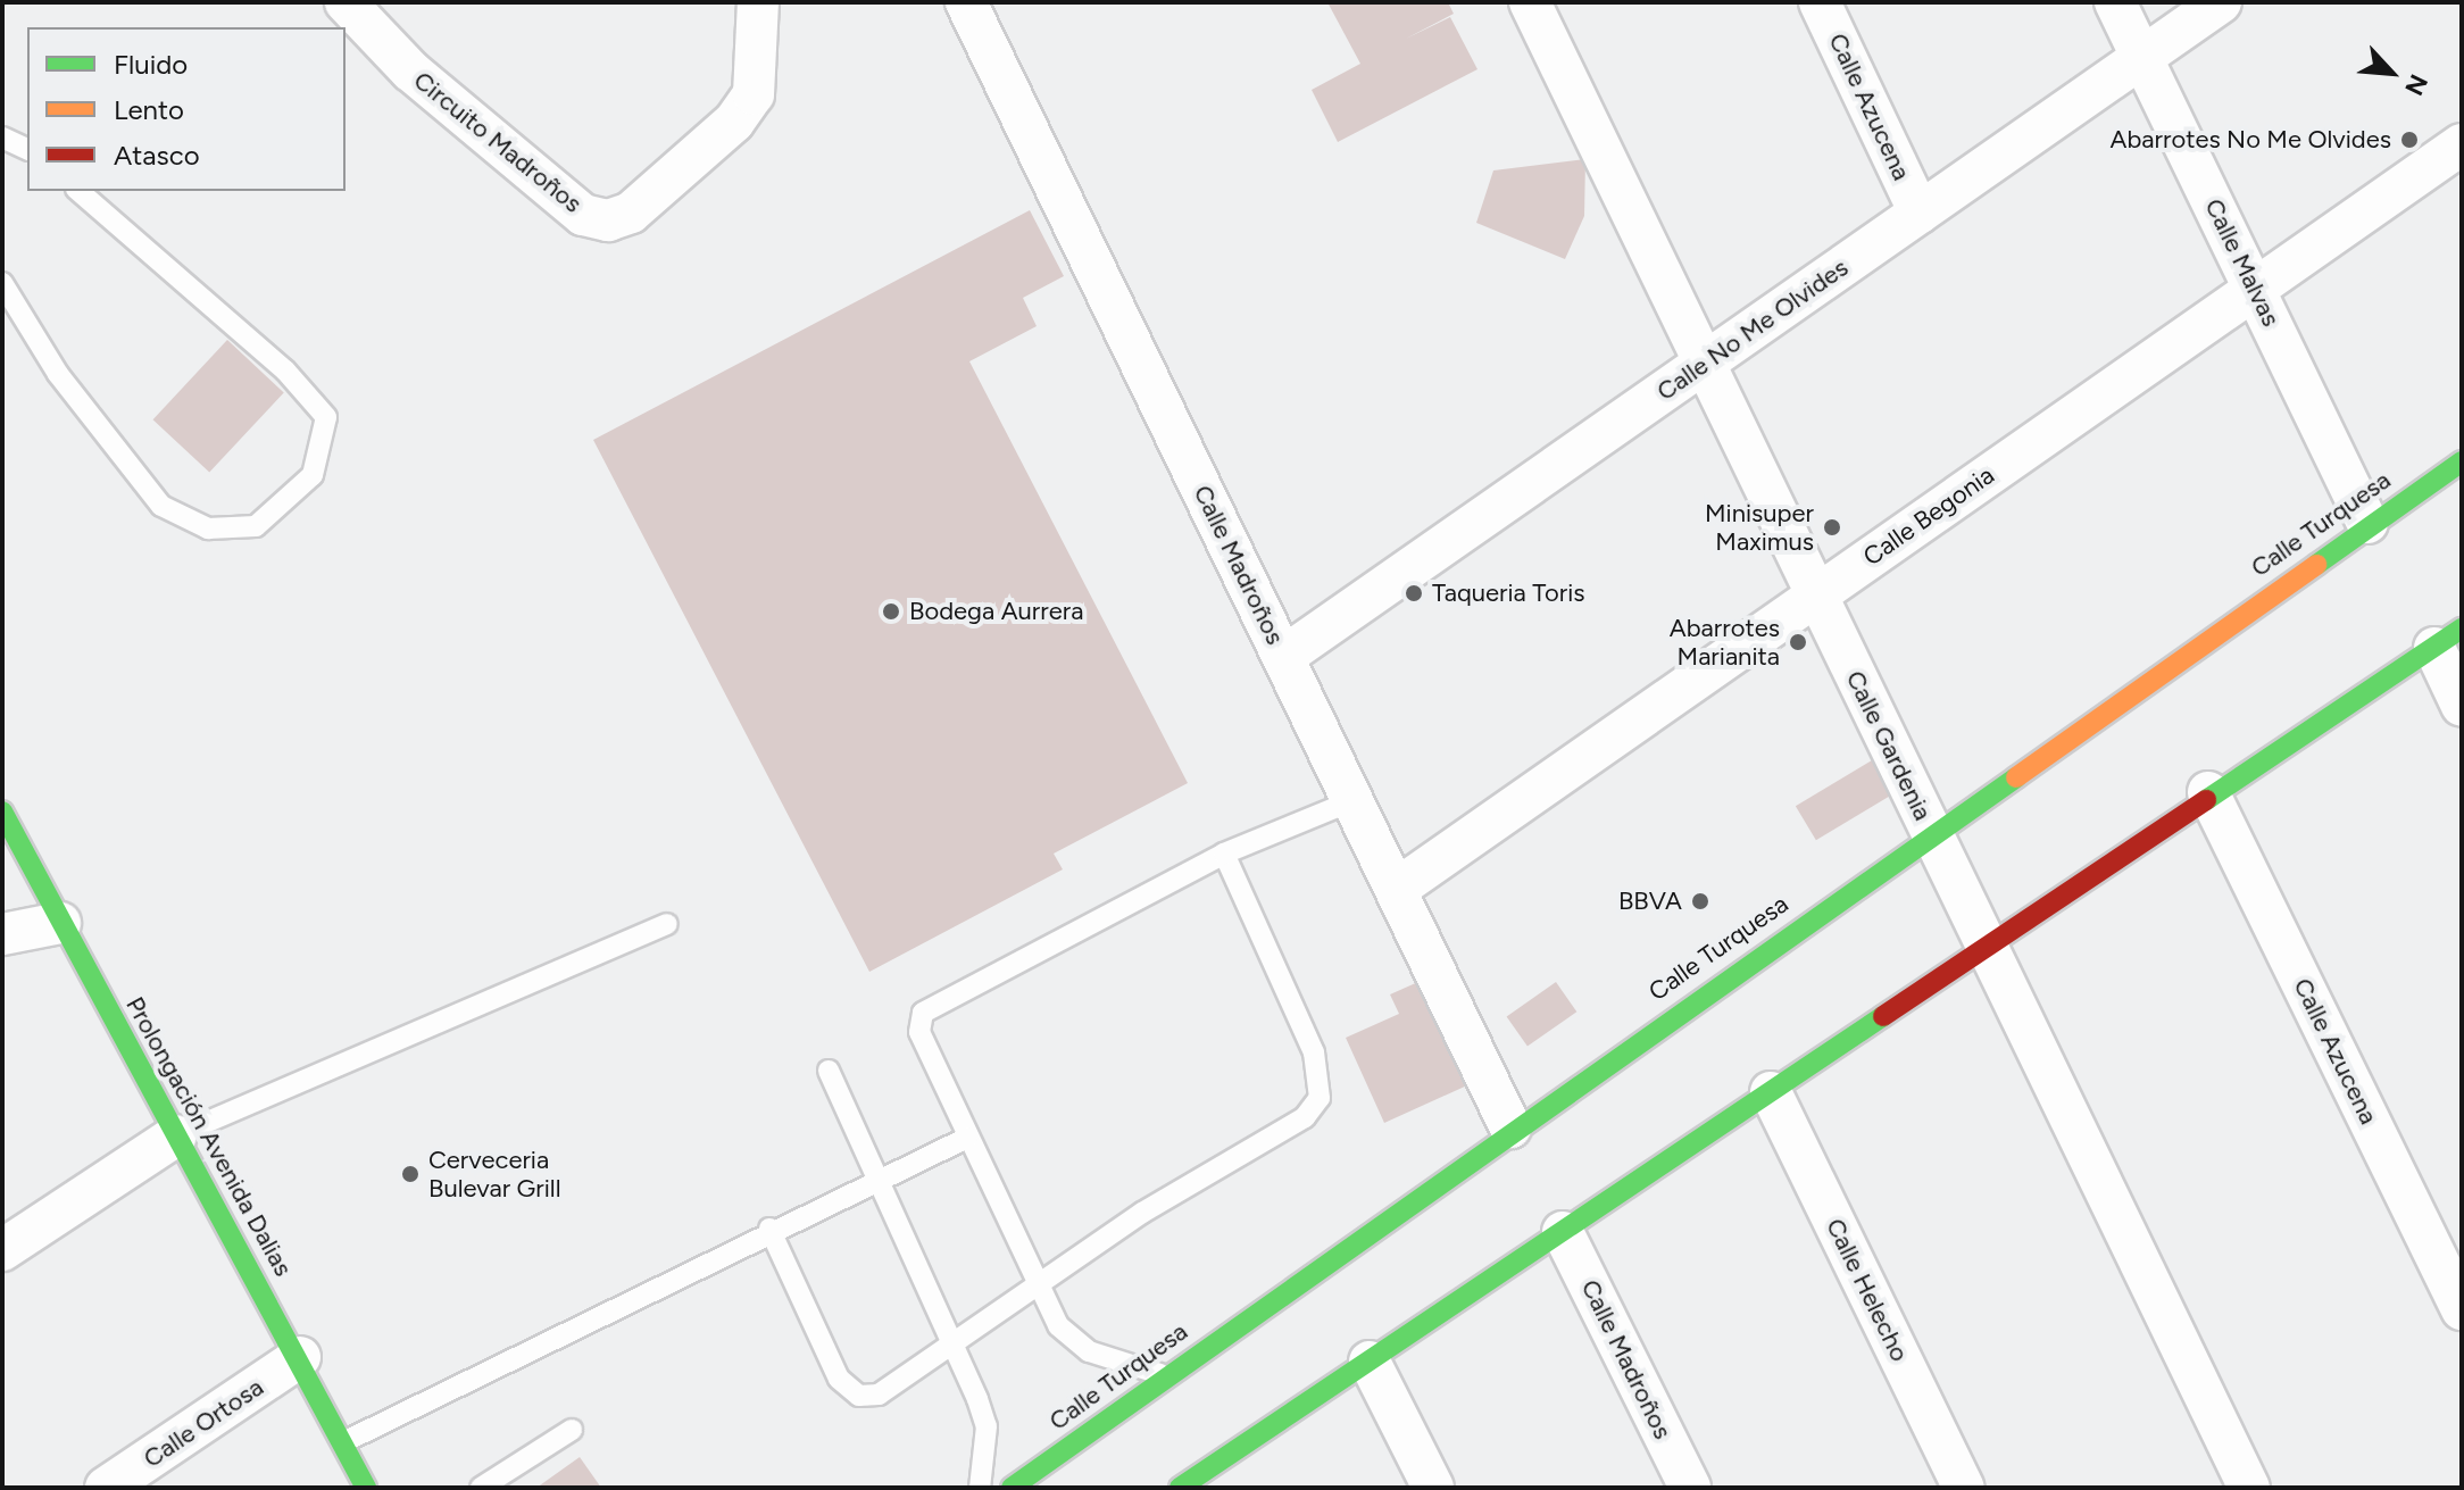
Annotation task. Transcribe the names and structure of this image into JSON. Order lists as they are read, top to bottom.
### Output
{
  "streets": {
    "main road": ["Calle Turquesa", "Prolongación Avenida Dalias"],
    "street": [
      "Calle Azucena",
      "Circuito Madroños",
      "Calle Malvas",
      "Calle No Me Olvides",
      "Calle Begonia",
      "Calle Madroños",
      "Calle Gardenia",
      "Calle Helecho",
      "Calle Ortosa"
    ]
  },
  "crossings": [
    ["Calle Azucena", "Calle No Me Olvides"],
    ["Calle Malvas", "Calle No Me Olvides"],
    ["Calle Malvas", "Calle Begonia"],
    ["Calle Malvas", "Calle Turquesa"],
    ["Calle No Me Olvides", "Calle Madroños"],
    ["Calle No Me Olvides", "Calle Gardenia"],
    ["Calle Begonia", "Calle Madroños"],
    ["Calle Begonia", "Calle Gardenia"],
    ["Calle Turquesa", "Calle Madroños"],
    ["Calle Turquesa", "Calle Gardenia"],
    ["Prolongación Avenida Dalias", "Calle Ortosa"]
  ],
  "places": [
    "Abarrotes No Me Olvides",
    "Minisuper Maximus",
    "Taqueria Toris",
    "Bodega Aurrera",
    "Abarrotes Marianita",
    "BBVA",
    "Cerveceria Bulevar Grill"
  ],
  "legend": ["Fluido", "Lento", "Atasco"],
  "north": "bottom right"
}
